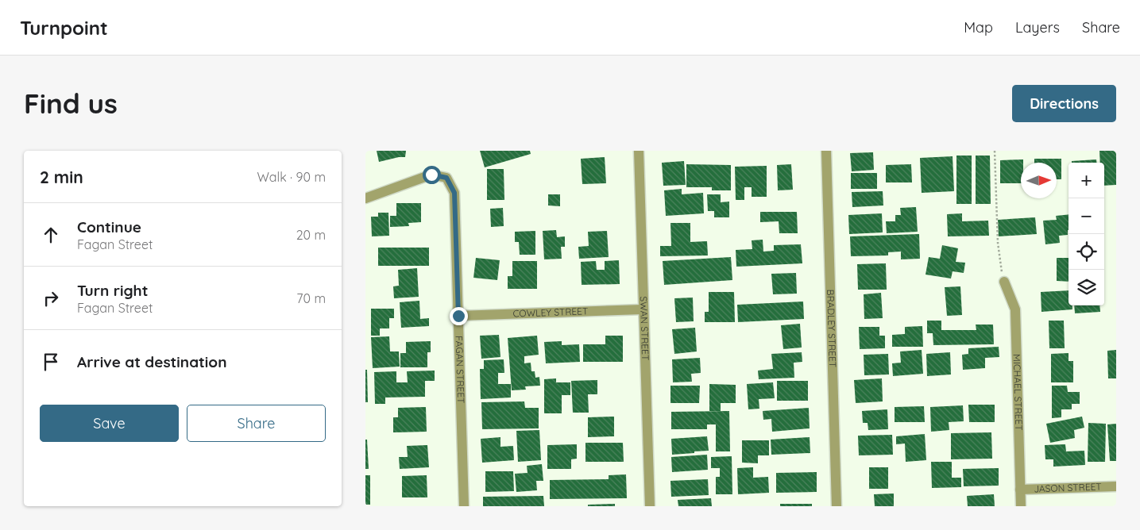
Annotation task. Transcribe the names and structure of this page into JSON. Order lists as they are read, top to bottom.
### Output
{
  "streets": {
    "street": [
      "COWLEY STREET",
      "SWAN STREET",
      "BRADLEY STREET",
      "FAGAN STREET",
      "MICHAEL STREET",
      "JASON STREET"
    ]
  },
  "crossings": [
    ["COWLEY STREET", "SWAN STREET"],
    ["COWLEY STREET", "FAGAN STREET"],
    ["MICHAEL STREET", "JASON STREET"]
  ],
  "north": "right",
  "page": {
    "header": "Turnpoint",
    "nav": ["Map", "Layers", "Share"],
    "buttons": [
      "Directions",
      ["Save", "Share"]
    ],
    "title": "Find us",
    "heading": ["2 min", "Walk · 90 m"],
    "map_buttons": ["+", "−"],
    "list": [
      ["Continue", "Fagan Street", "20 m"],
      ["Turn right", "Fagan Street", "70 m"],
      "Arrive at destination"
    ]
  }
}
